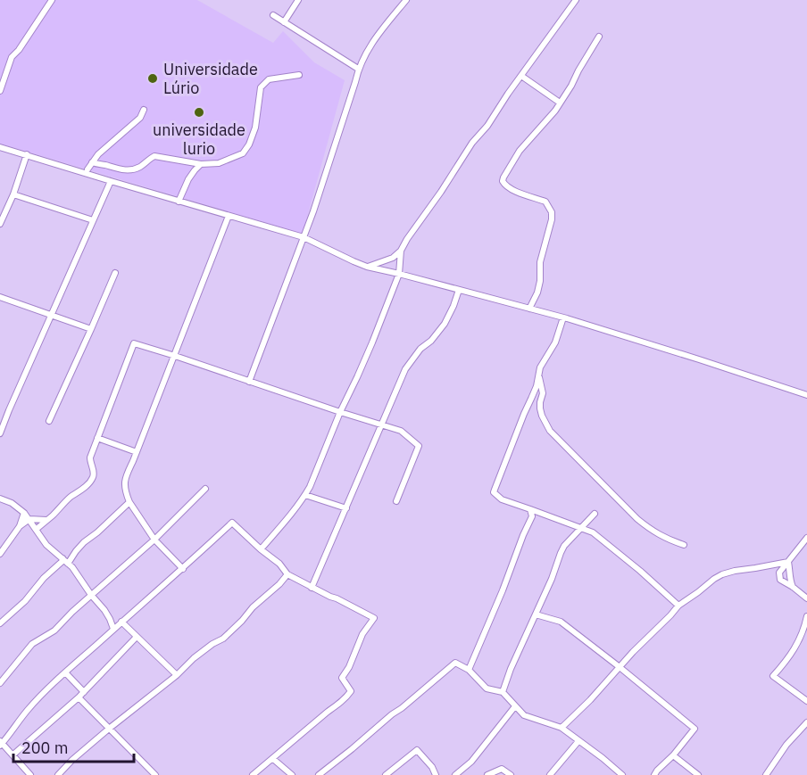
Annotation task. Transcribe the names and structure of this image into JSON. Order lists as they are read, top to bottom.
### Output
{
  "places": ["Universidade Lúrio", "universidade lurio"],
  "scale_bar": "200 m"
}
